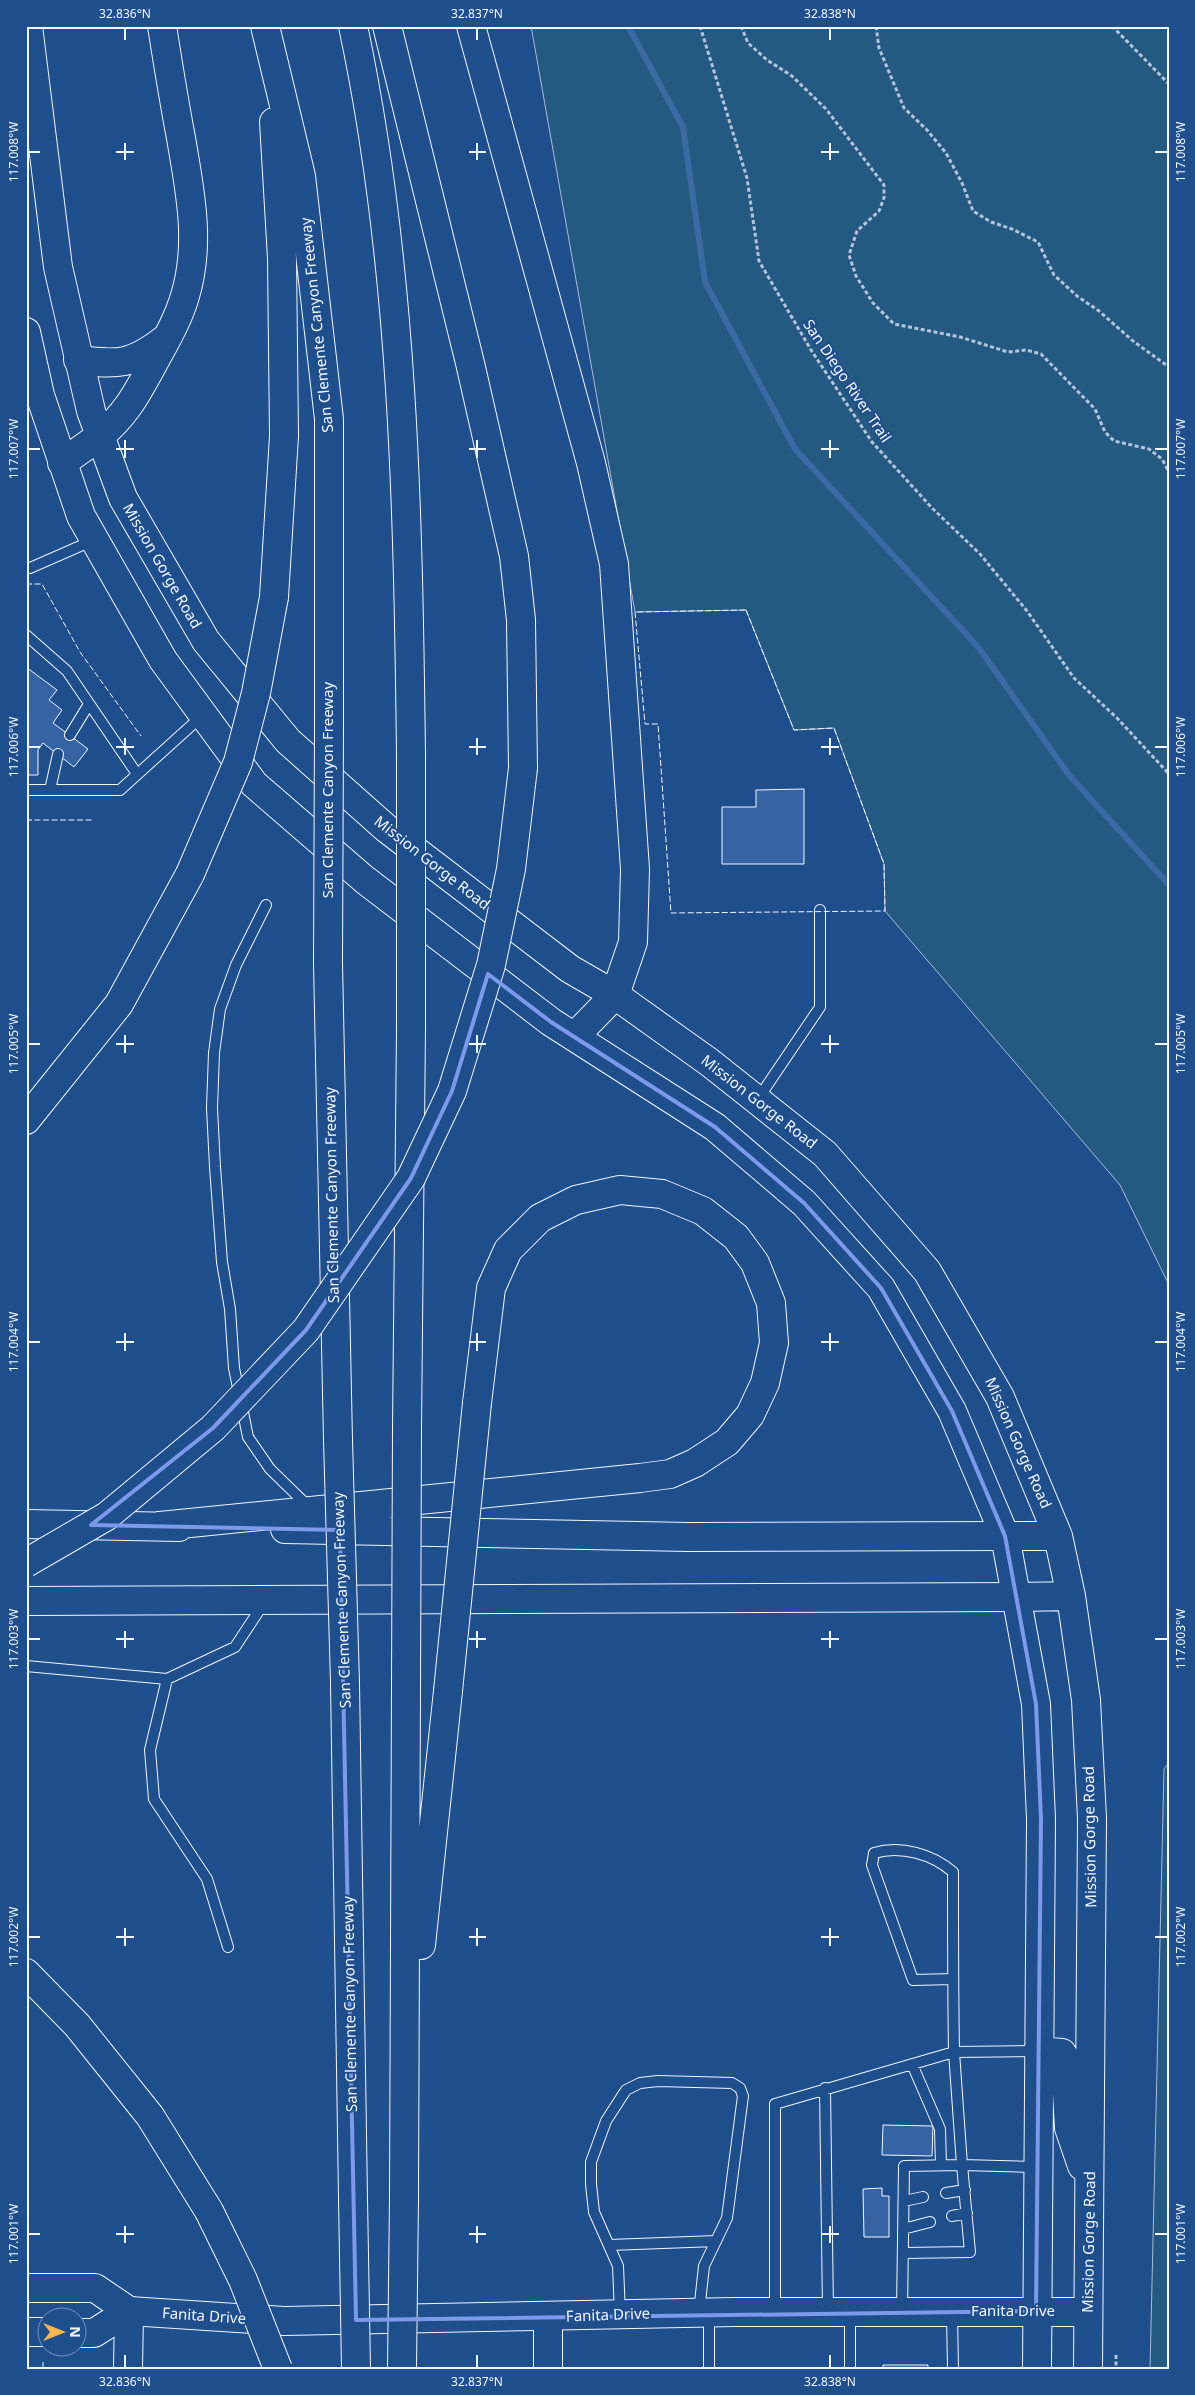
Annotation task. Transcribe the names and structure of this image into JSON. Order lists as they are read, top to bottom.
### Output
{
  "streets": {
    "main road": ["San Clemente Canyon Freeway", "Mission Gorge Road", "Fanita Drive"],
    "path": ["San Diego River Trail"]
  },
  "crossings": [
    ["Mission Gorge Road", "Fanita Drive"]
  ],
  "north": "right",
  "coordinates": [
    "32.836°N",
    "32.837°N",
    "32.838°N",
    "117.008°W",
    "117.007°W",
    "117.006°W",
    "117.005°W",
    "117.004°W",
    "117.003°W",
    "117.002°W",
    "117.001°W"
  ]
}
